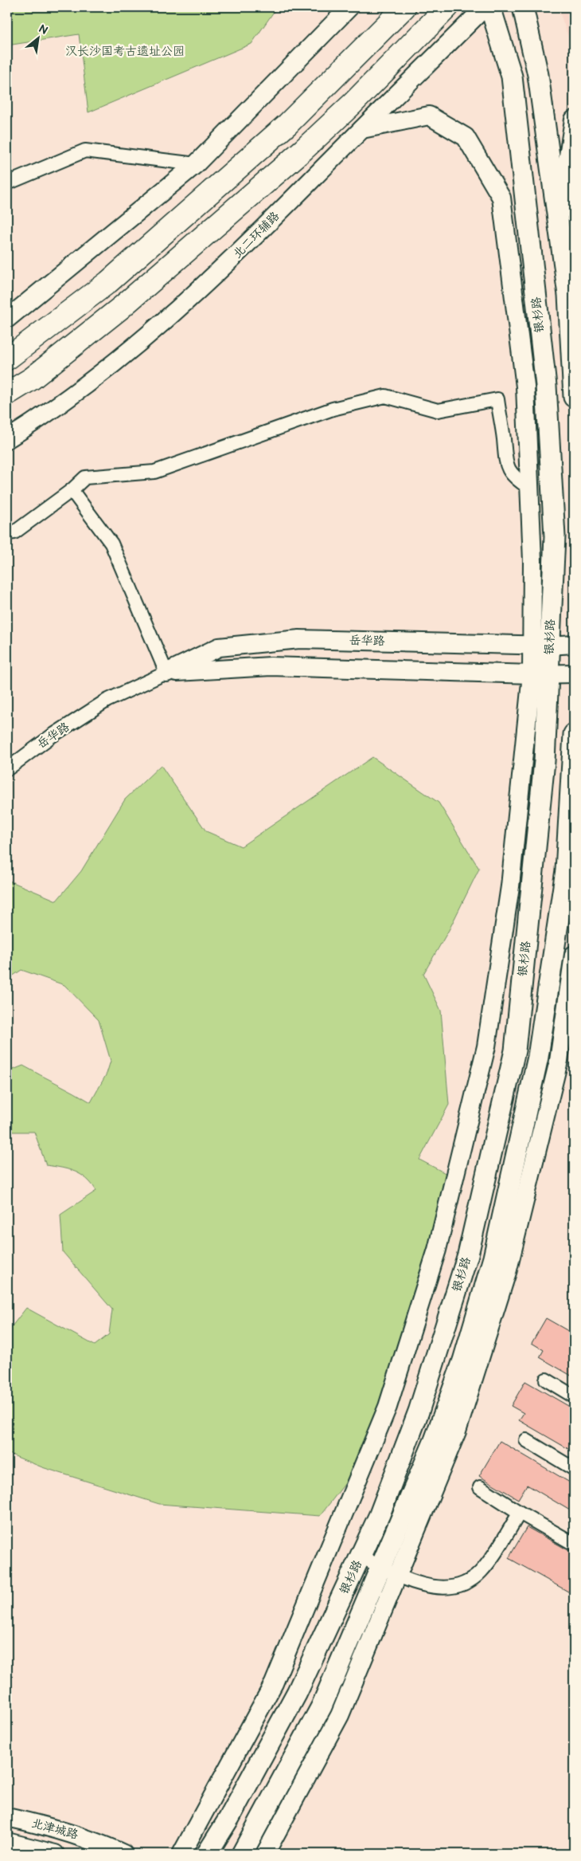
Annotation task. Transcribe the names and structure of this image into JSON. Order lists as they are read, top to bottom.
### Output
{
  "streets": {
    "main road": ["银杉路"],
    "street": ["北二环辅路", "岳华路", "北津城路"]
  },
  "crossings": [
    ["北二环辅路", "银杉路"],
    ["银杉路", "岳华路"]
  ],
  "parks": ["汉长沙国考古遗址公园"],
  "north": "top right"
}
